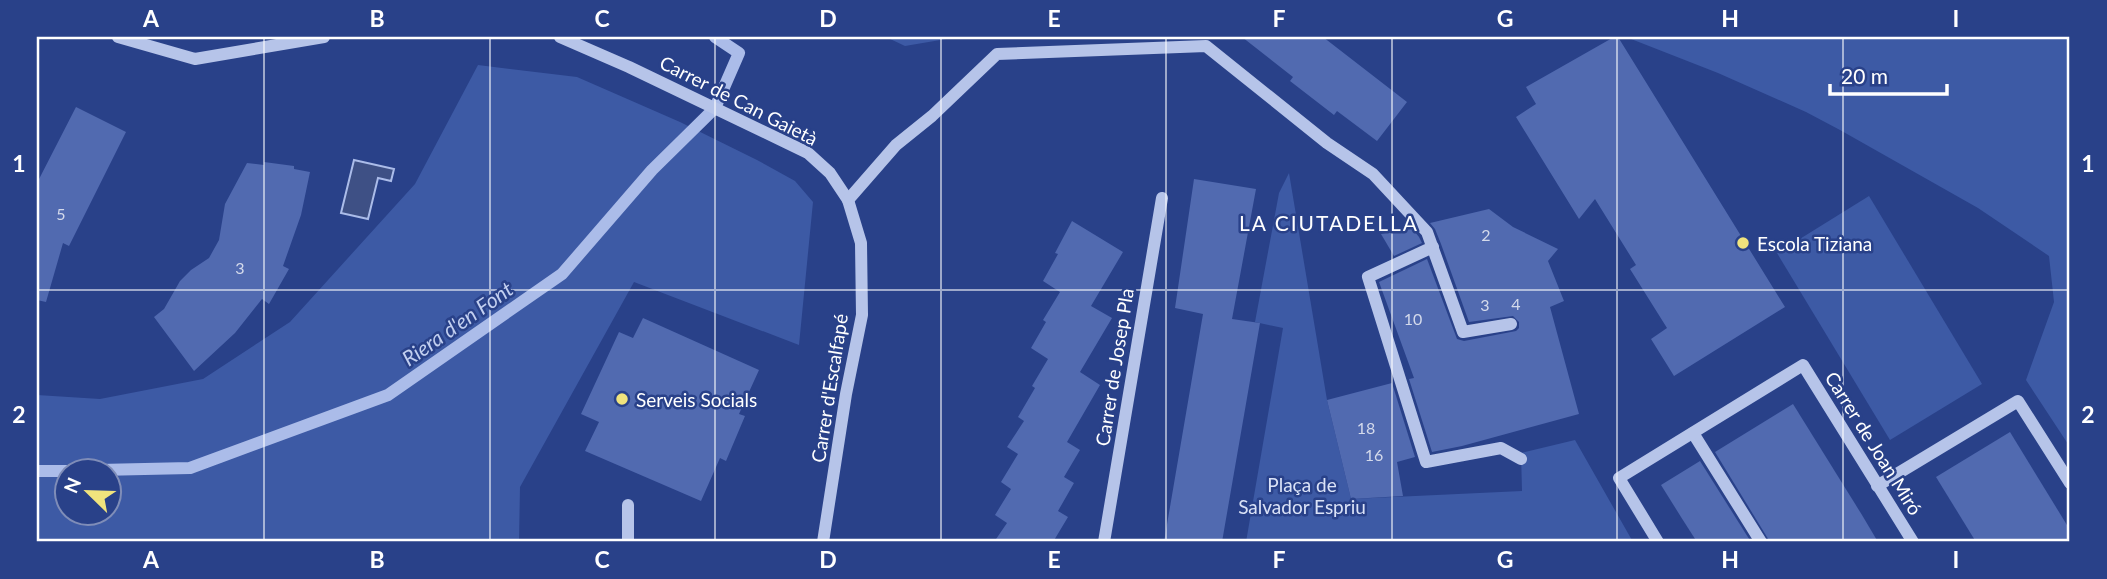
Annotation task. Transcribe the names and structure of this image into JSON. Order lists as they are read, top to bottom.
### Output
{
  "streets": {
    "street": [
      "Carrer de Can Gaietà",
      "Carrer de Josep Pla",
      "Carrer d'Escalfapé",
      "Carrer de Joan Miró"
    ]
  },
  "crossings": [
    ["Carrer de Can Gaietà", "Carrer d'Escalfapé"]
  ],
  "districts": ["LA CIUTADELLA"],
  "water": ["Riera d'en Font"],
  "parks": ["Plaça de Salvador Espriu"],
  "places": ["Escola Tiziana", "Serveis Socials"],
  "house_numbers": [
    "5",
    "2",
    "3",
    "4",
    "3",
    "10",
    "18",
    "16"
  ],
  "scale_bar": "20 m",
  "north": "top left",
  "grid": {
    "columns": [
      "A",
      "B",
      "C",
      "D",
      "E",
      "F",
      "G",
      "H",
      "I"
    ],
    "rows": ["1", "2"]
  }
}
